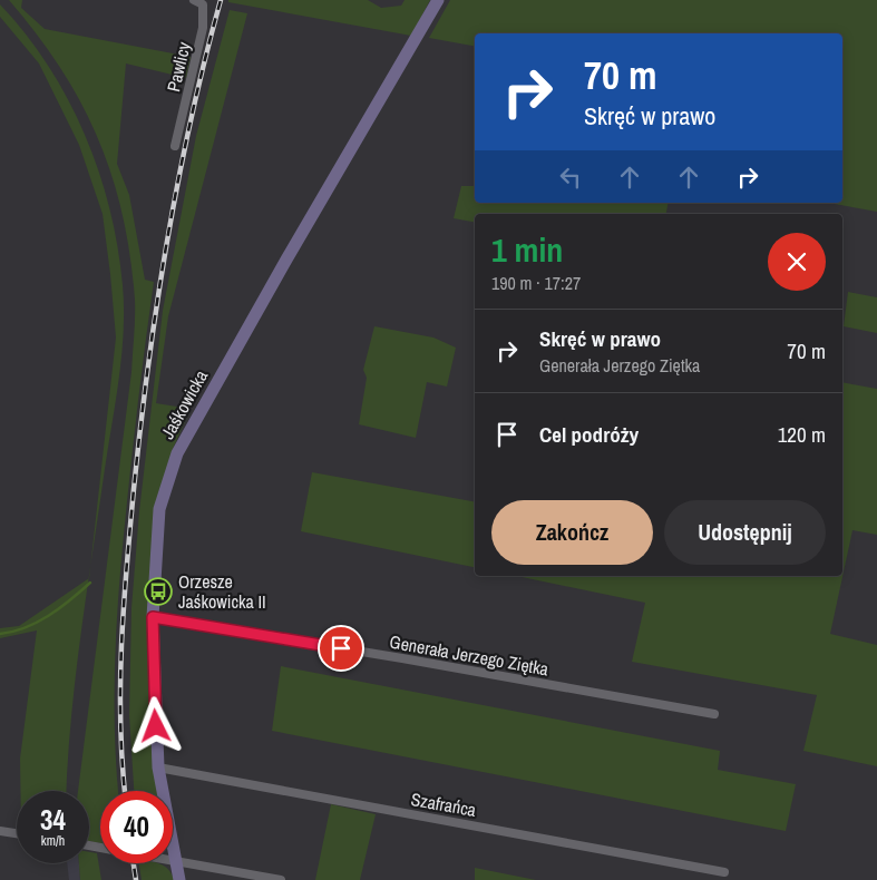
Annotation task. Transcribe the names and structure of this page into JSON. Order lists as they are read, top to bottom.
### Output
{
  "streets": {
    "street": [
      "Pawlicy",
      "Jaśkowicka",
      "Generała Jerzego Ziętka",
      "Szafrańca"
    ]
  },
  "crossings": [
    ["Jaśkowicka", "Generała Jerzego Ziętka"],
    ["Jaśkowicka", "Szafrańca"]
  ],
  "places": {
    "bus stop": ["Orzesze Jaśkowicka II"]
  },
  "page": {
    "turn": ["70 m", "Skręć w prawo"],
    "heading": ["1 min", "190 m · 17:27"],
    "list": [
      {
        "name": "Skręć w prawo",
        "note": "Generała Jerzego Ziętka",
        "value": "70 m"
      },
      {
        "name": "Cel podróży",
        "value": "120 m"
      }
    ],
    "buttons": ["Zakończ", "Udostępnij"],
    "speed": "34 km/h",
    "limit": "40"
  }
}
